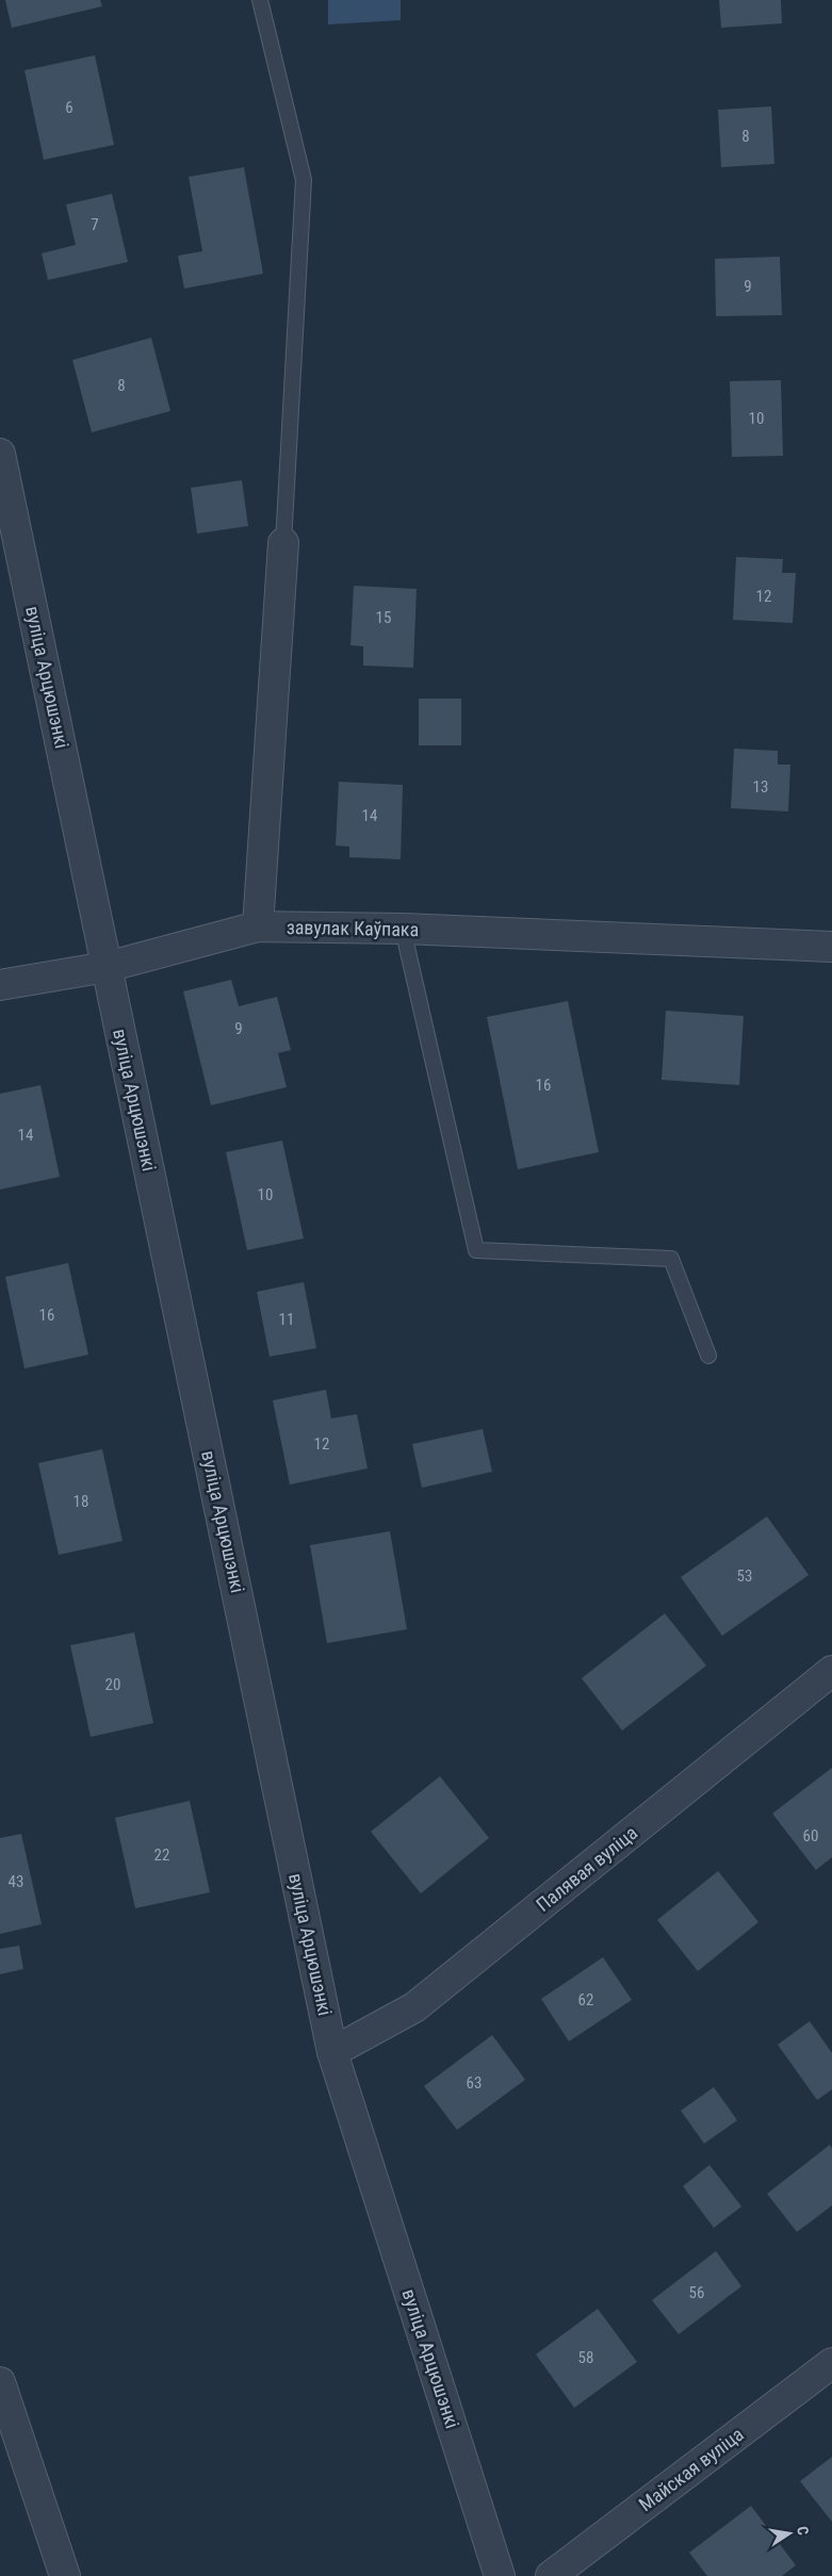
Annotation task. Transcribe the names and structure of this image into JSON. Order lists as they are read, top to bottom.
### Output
{
  "streets": {
    "street": [
      "вуліца Арцюшэнкі",
      "завулак Каўпака",
      "Палявая вуліца",
      "Майская вуліца"
    ]
  },
  "crossings": [
    ["вуліца Арцюшэнкі", "Палявая вуліца"]
  ],
  "house_numbers": [
    "6",
    "8",
    "7",
    "9",
    "8",
    "10",
    "12",
    "15",
    "13",
    "14",
    "9",
    "16",
    "14",
    "10",
    "16",
    "11",
    "12",
    "18",
    "53",
    "20",
    "60",
    "22",
    "43",
    "62",
    "63",
    "56",
    "58"
  ],
  "north": "right"
}
